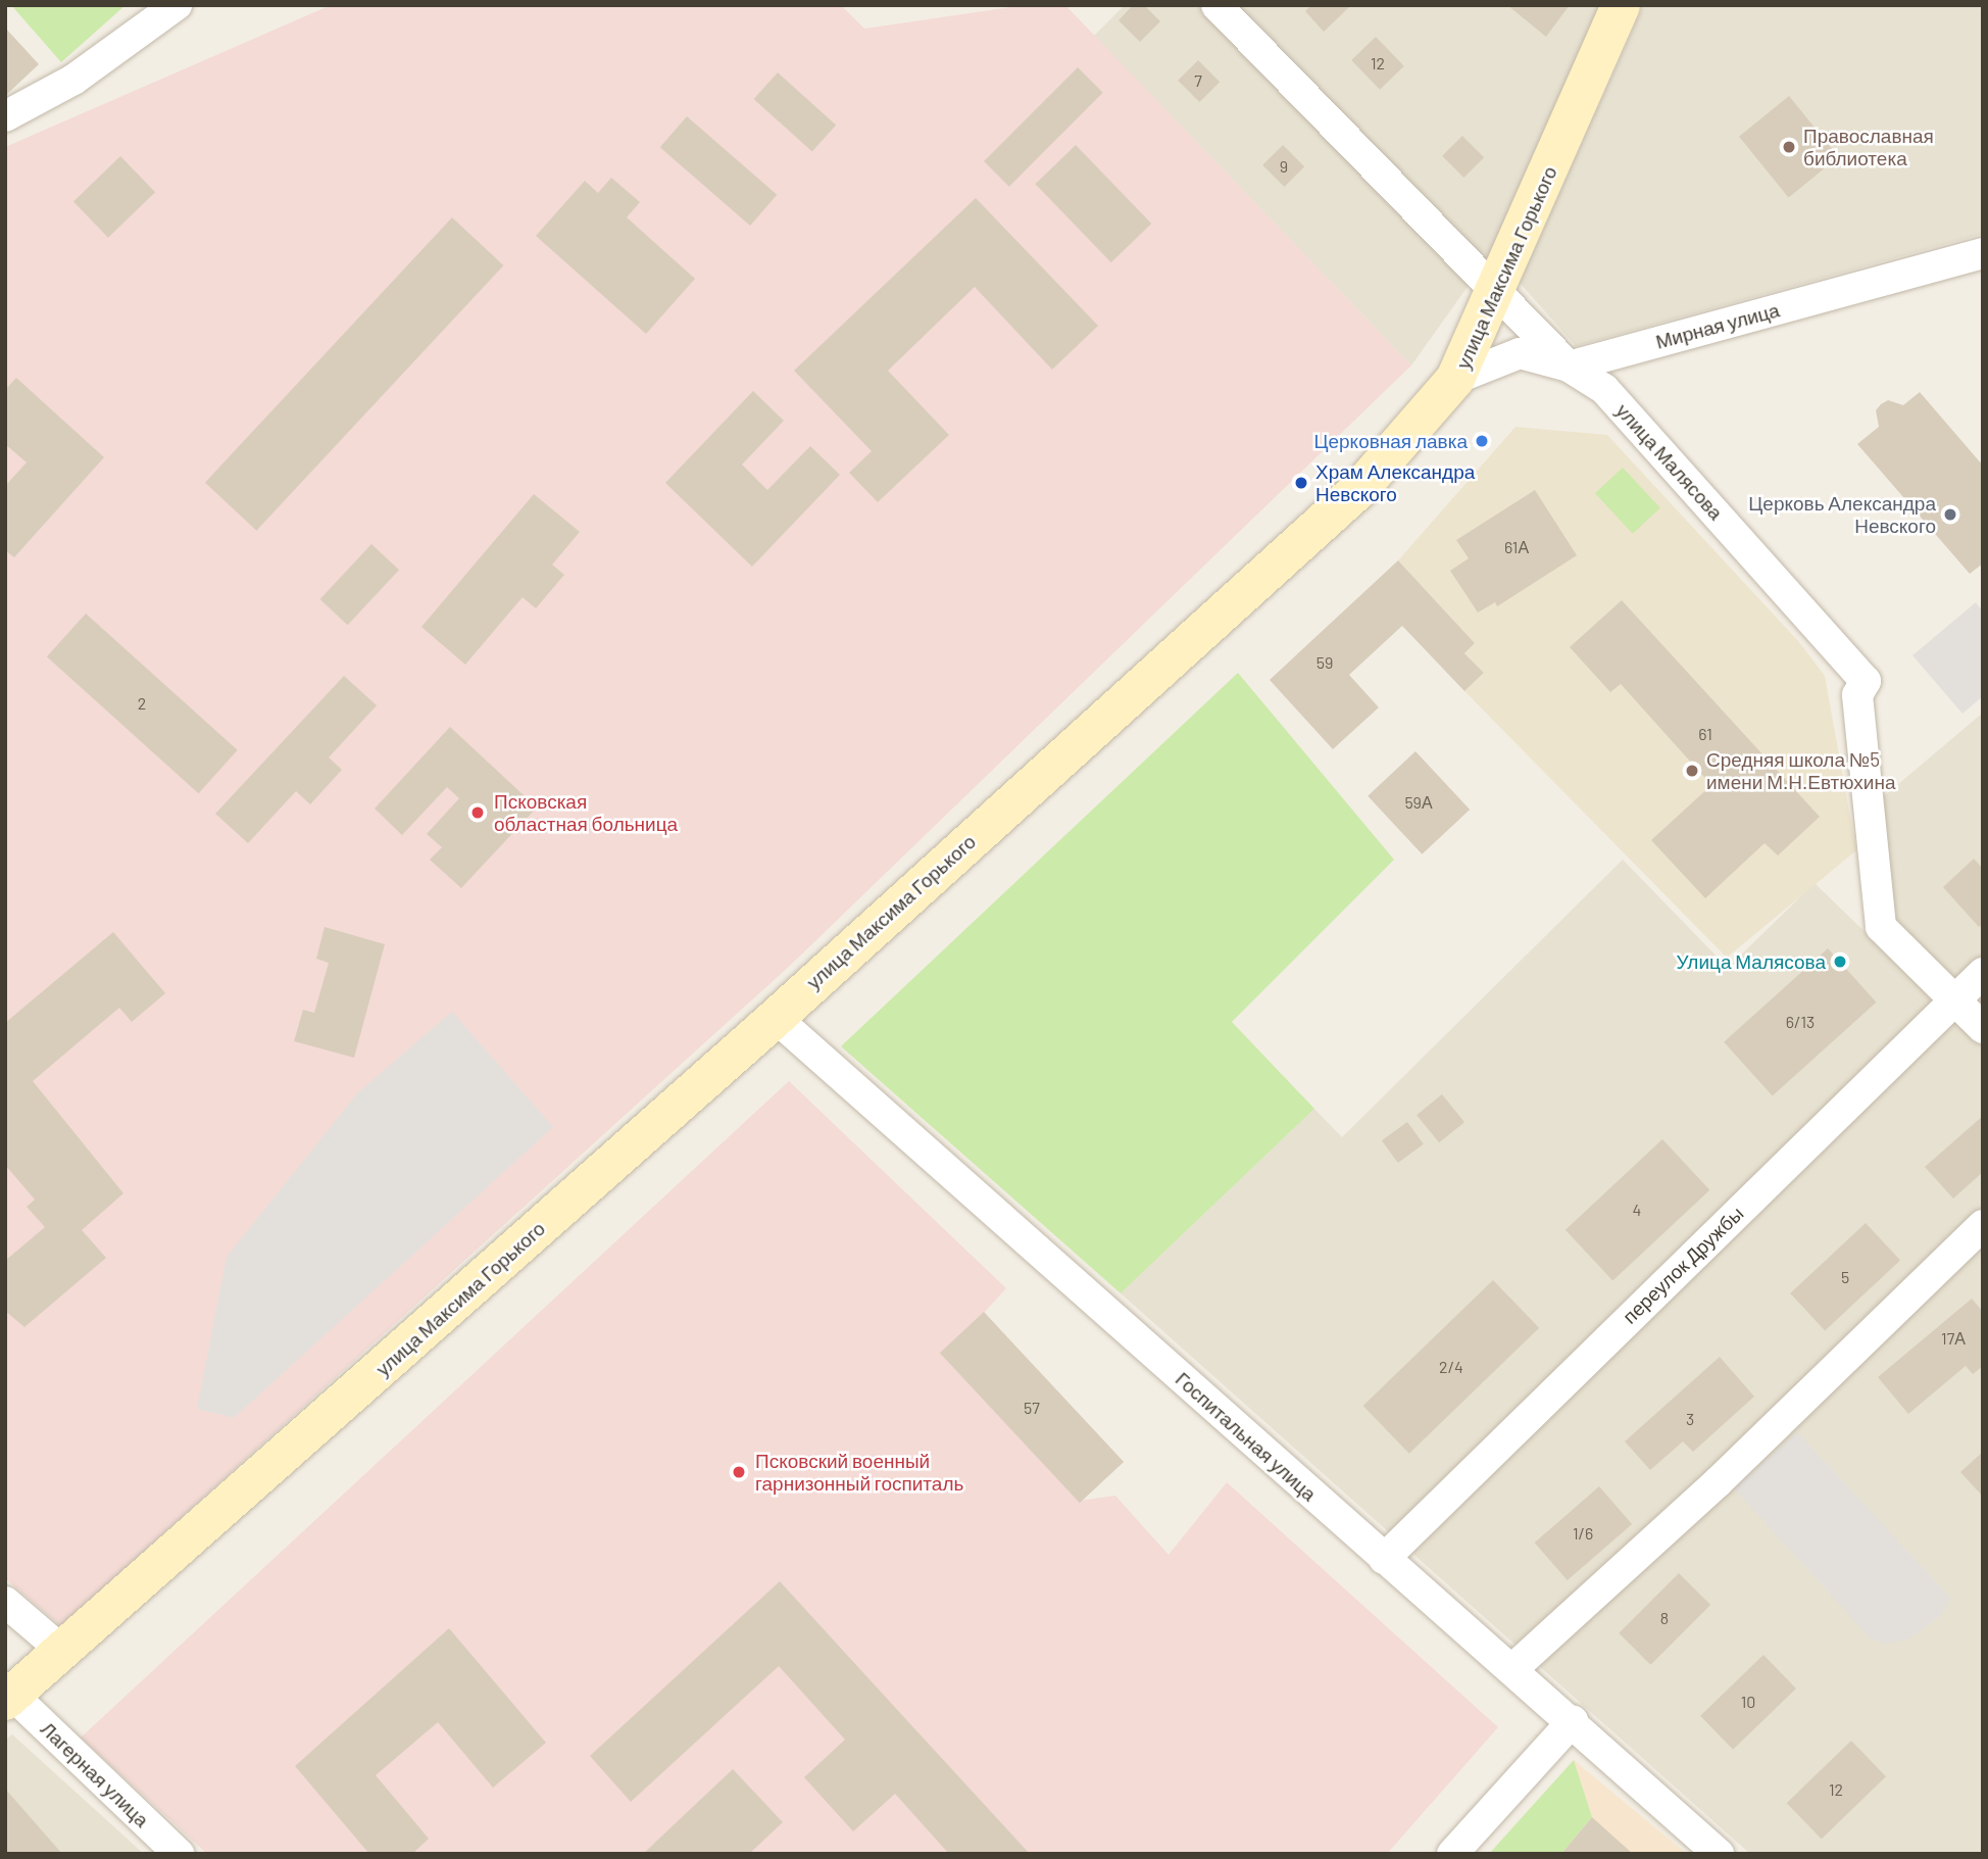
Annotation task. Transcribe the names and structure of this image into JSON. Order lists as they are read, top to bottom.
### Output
{
  "streets": {
    "main road": ["улица Максима Горького"],
    "street": [
      "Мирная улица",
      "улица Малясова",
      "переулок Дружбы",
      "Госпитальная улица",
      "Лагерная улица"
    ]
  },
  "crossings": [
    ["улица Максима Горького", "улица Малясова"],
    ["улица Максима Горького", "Госпитальная улица"],
    ["улица Максима Горького", "Лагерная улица"],
    ["Мирная улица", "улица Малясова"],
    ["улица Малясова", "переулок Дружбы"],
    ["переулок Дружбы", "Госпитальная улица"]
  ],
  "places": [
    "Православная библиотека",
    "Церковная лавка",
    "Храм Александра Невского",
    "Церковь Александра Невского",
    "Средняя школа №5 имени М.Н.Евтюхина",
    "Псковская областная больница",
    "Улица Малясова",
    "Псковский военный гарнизонный госпиталь"
  ],
  "house_numbers": [
    "12",
    "7",
    "9",
    "61А",
    "59",
    "2",
    "61",
    "59А",
    "6/13",
    "4",
    "5",
    "17А",
    "2/4",
    "57",
    "3",
    "1/6",
    "8",
    "10",
    "12"
  ]
}
